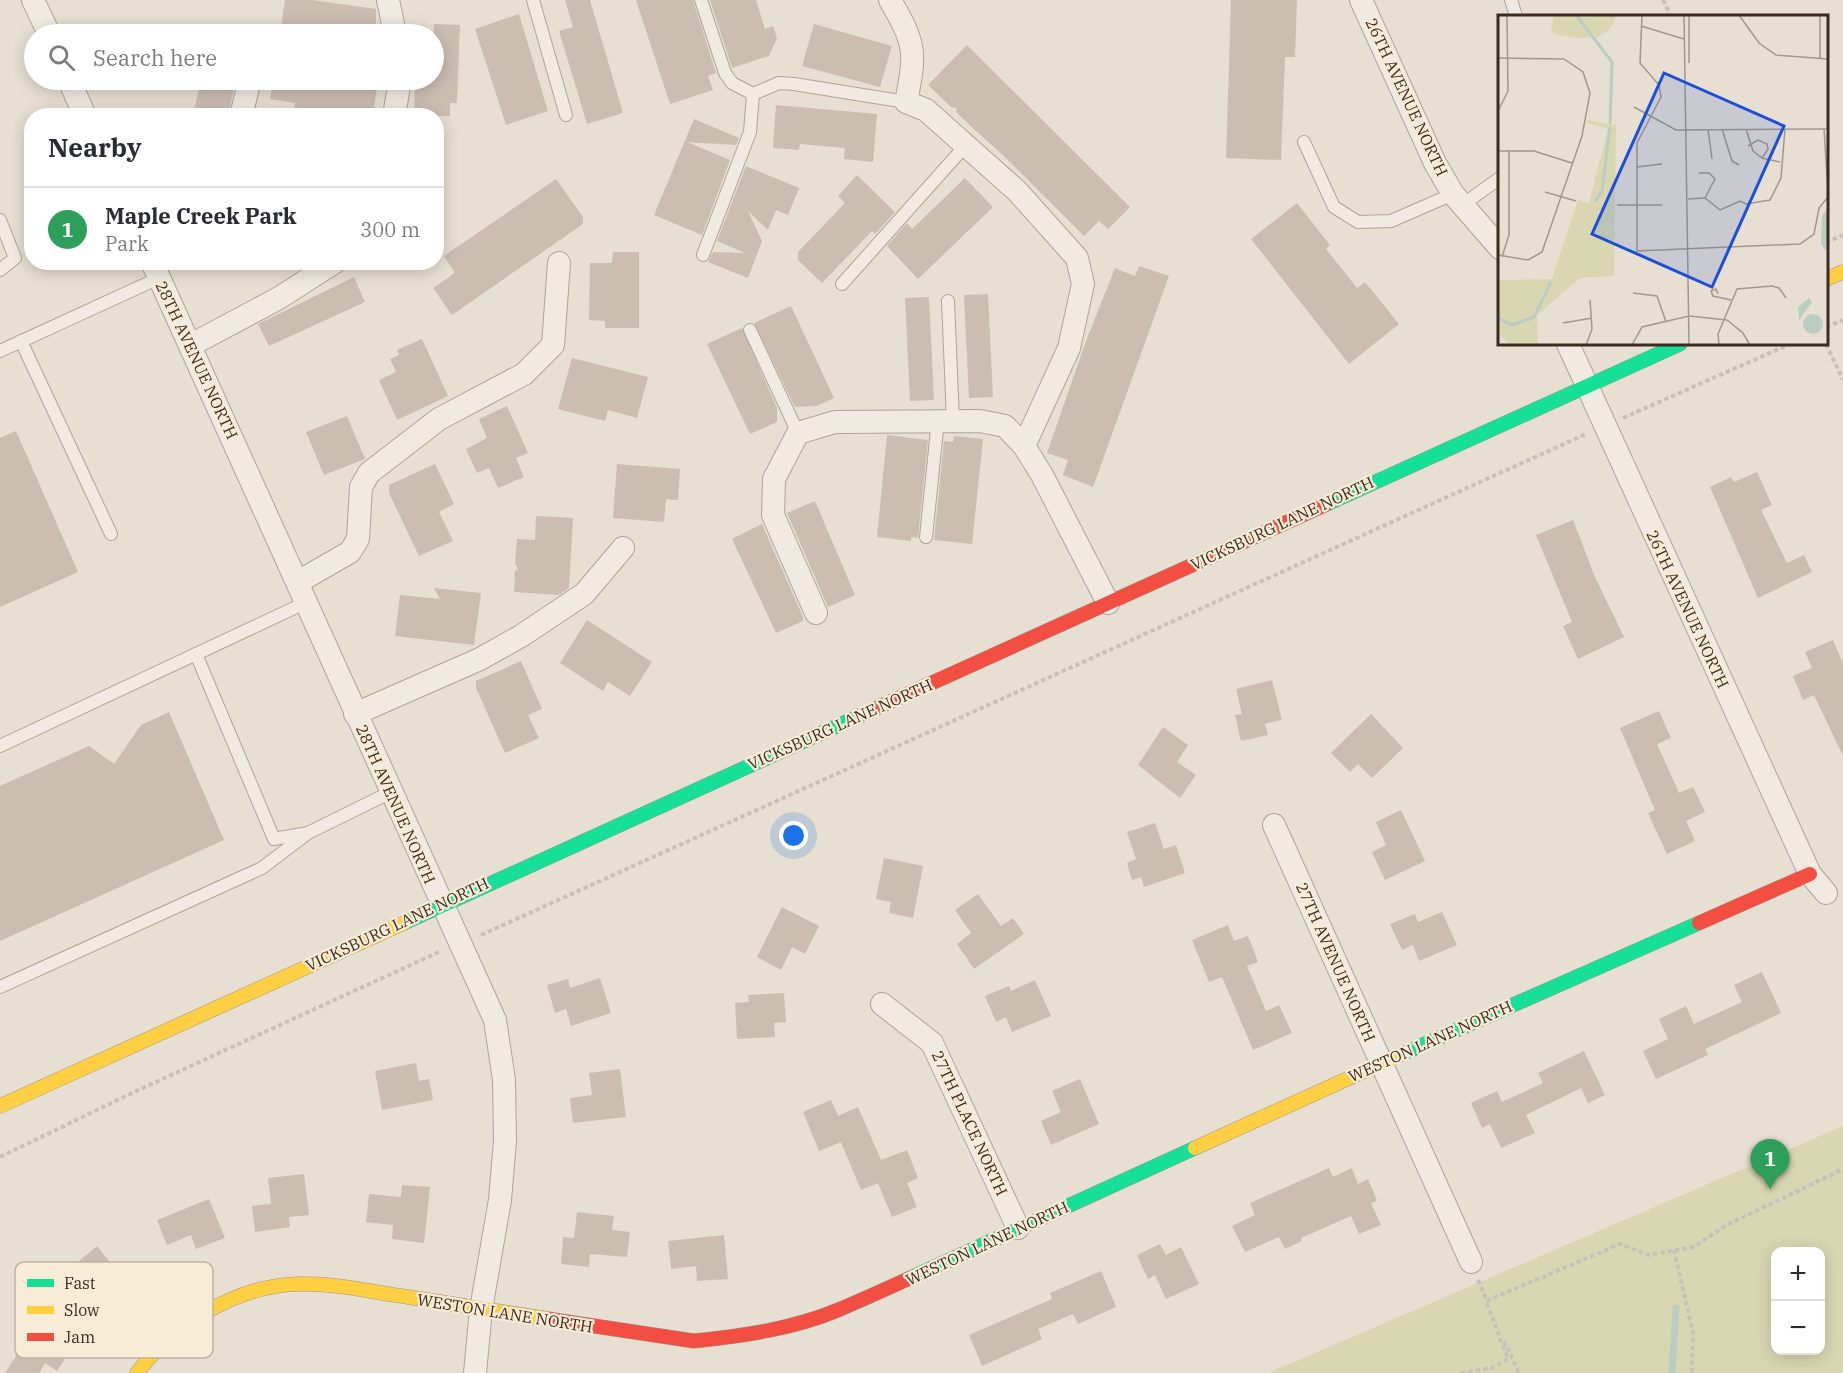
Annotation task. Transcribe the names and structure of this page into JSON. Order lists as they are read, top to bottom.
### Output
{
  "streets": {
    "main road": ["VICKSBURG LANE NORTH", "WESTON LANE NORTH"],
    "street": [
      "26TH AVENUE NORTH",
      "28TH AVENUE NORTH",
      "27TH AVENUE NORTH",
      "27TH PLACE NORTH"
    ]
  },
  "crossings": [
    ["26TH AVENUE NORTH", "VICKSBURG LANE NORTH"],
    ["26TH AVENUE NORTH", "WESTON LANE NORTH"],
    ["28TH AVENUE NORTH", "VICKSBURG LANE NORTH"],
    ["28TH AVENUE NORTH", "WESTON LANE NORTH"],
    ["27TH AVENUE NORTH", "WESTON LANE NORTH"],
    ["WESTON LANE NORTH", "27TH PLACE NORTH"]
  ],
  "legend": ["Fast", "Slow", "Jam"],
  "page": {
    "search": "Search here",
    "heading": "Nearby",
    "list": [
      {
        "mark": "1",
        "name": "Maple Creek Park",
        "note": "Park",
        "value": "300 m"
      }
    ],
    "pins": "1",
    "map_buttons": ["+", "−"]
  }
}
